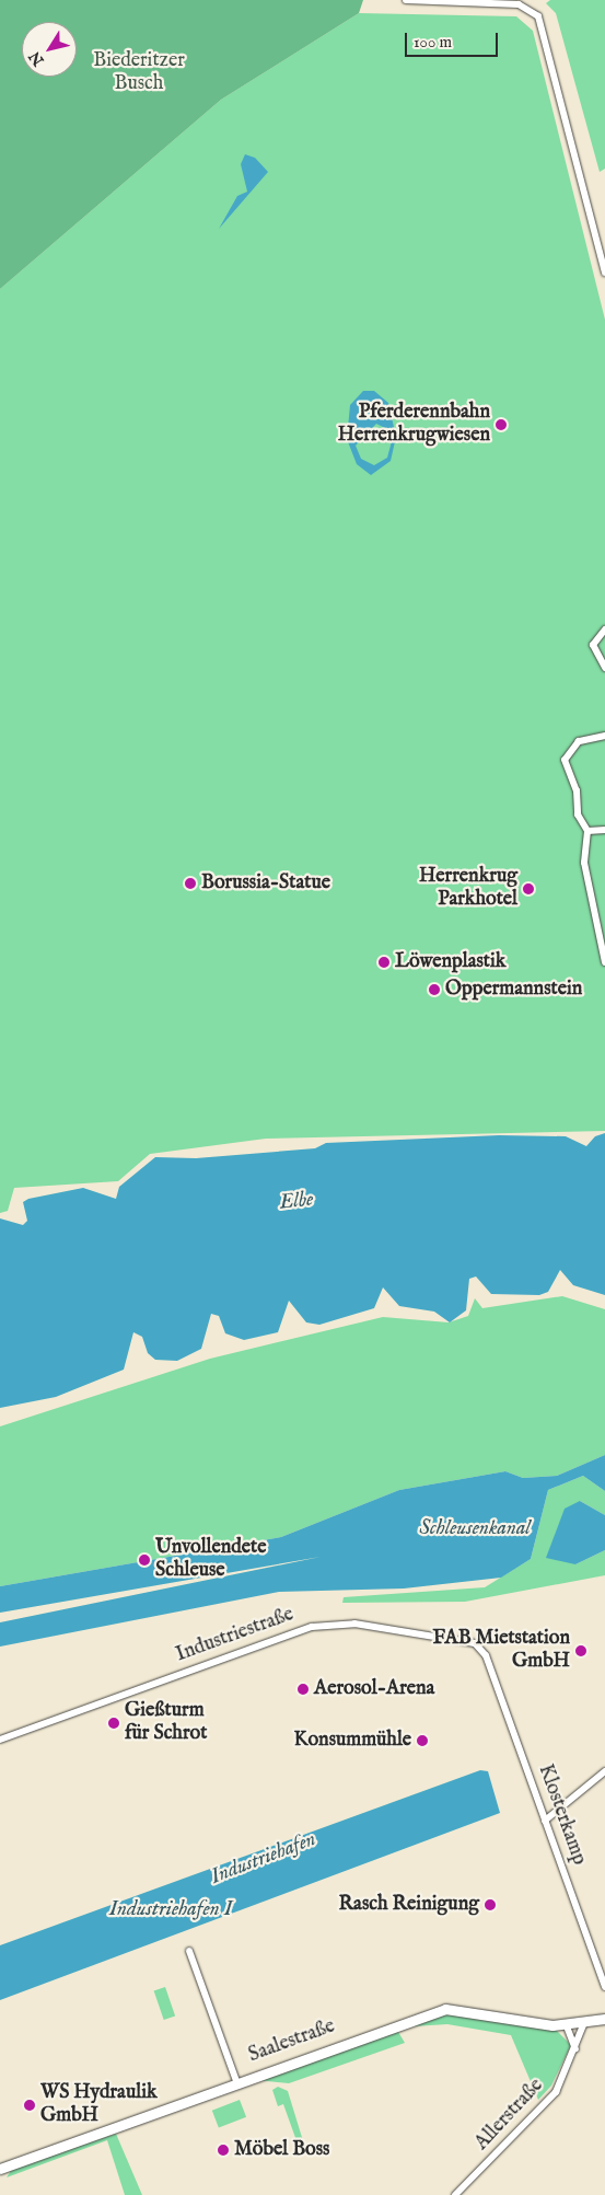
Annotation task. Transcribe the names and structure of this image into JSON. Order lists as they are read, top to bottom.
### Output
{
  "streets": {
    "main road": ["Saalestraße"],
    "street": ["Industriestraße", "Klosterkamp", "Allerstraße"]
  },
  "crossings": [
    ["Industriestraße", "Klosterkamp"],
    ["Saalestraße", "Allerstraße"]
  ],
  "water": [
    "Elbe",
    "Schleusenkanal",
    "Industriehafen",
    "Industriehafen I"
  ],
  "parks": ["Biederitzer Busch"],
  "places": [
    "Pferderennbahn Herrenkrugwiesen",
    "Borussia-Statue",
    "Herrenkrug Parkhotel",
    "Löwenplastik",
    "Oppermannstein",
    "Unvollendete Schleuse",
    "FAB Mietstation GmbH",
    "Aerosol-Arena",
    "Gießturm für Schrot",
    "Konsummühle",
    "Rasch Reinigung",
    "WS Hydraulik GmbH",
    "Möbel Boss"
  ],
  "scale_bar": "100 m",
  "north": "bottom left"
}
